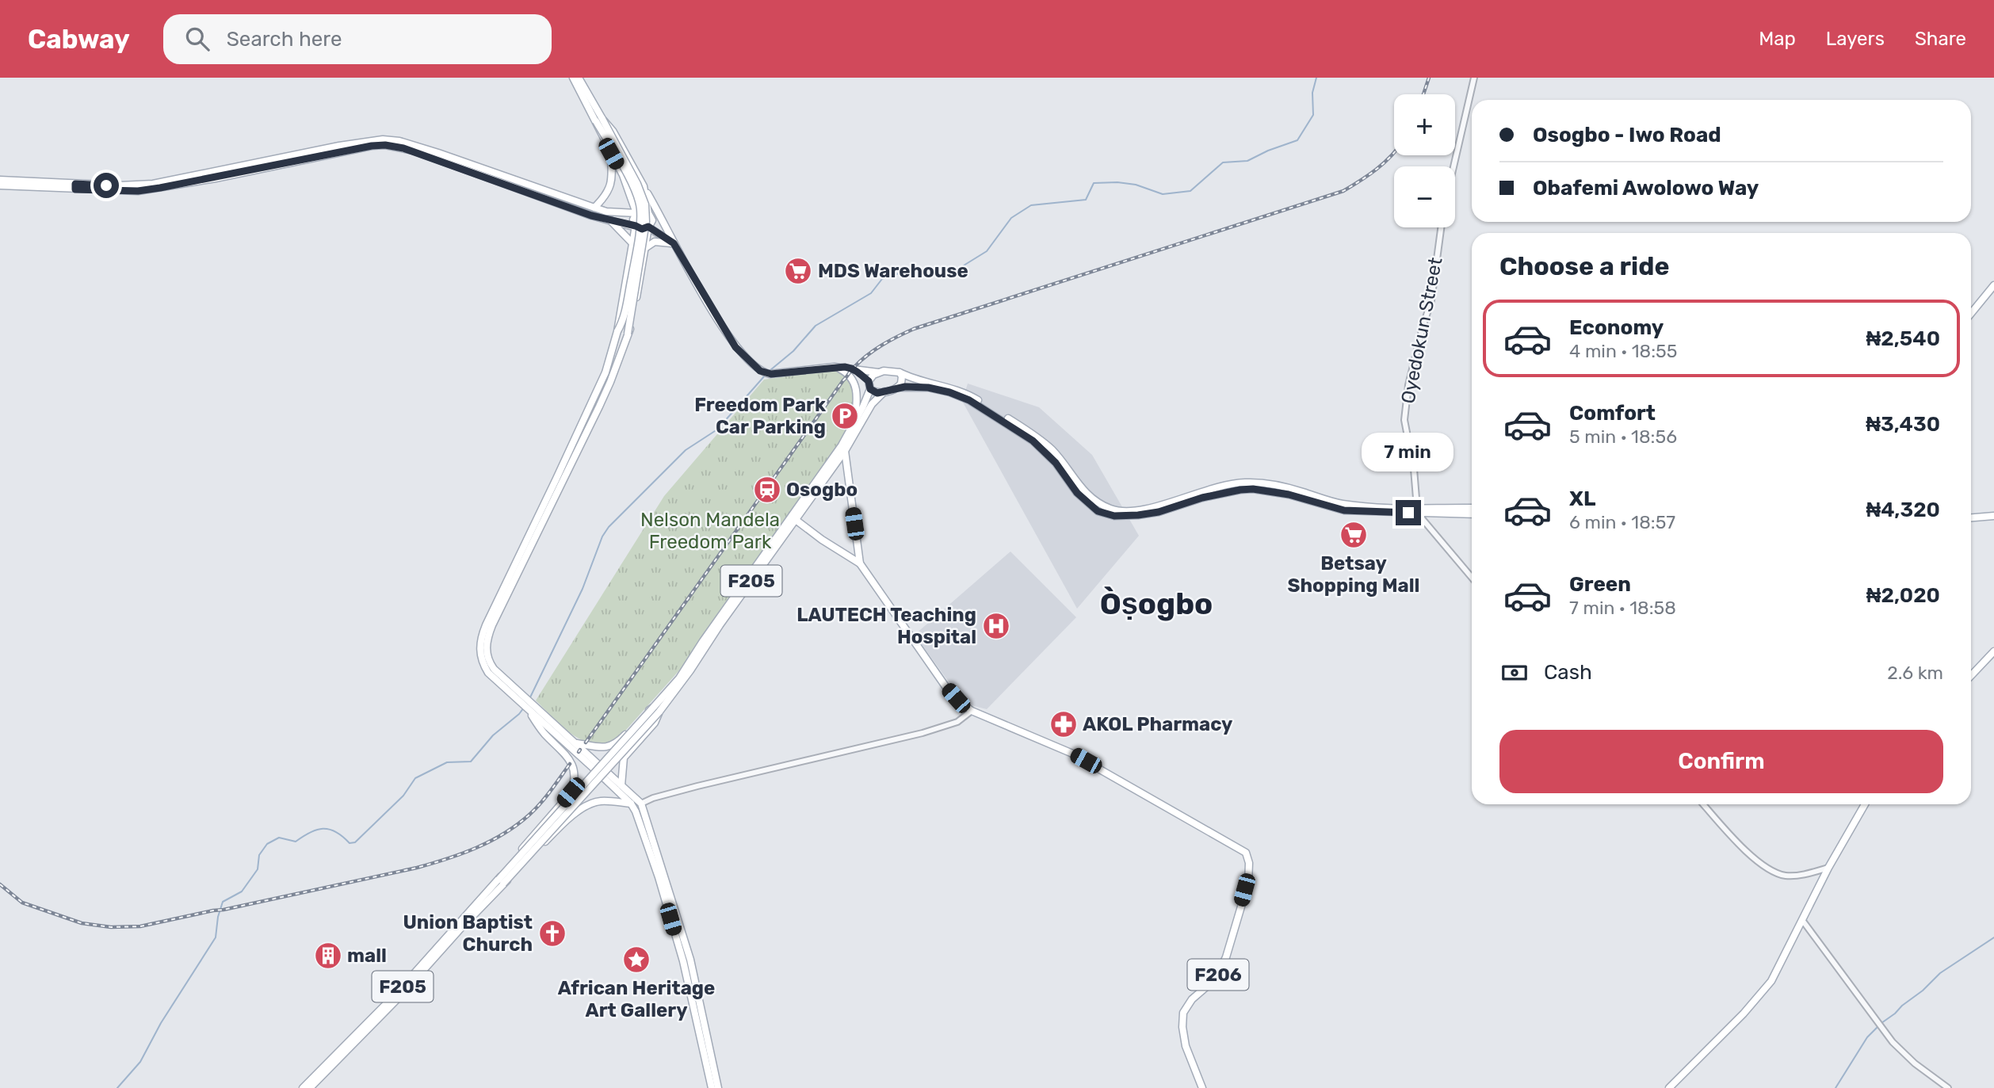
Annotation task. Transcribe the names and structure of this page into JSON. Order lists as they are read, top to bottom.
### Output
{
  "streets": {
    "main road": ["F205", "F206"],
    "street": ["Oyedokun Street"]
  },
  "crossings": [
    ["F205", "F206"]
  ],
  "districts": ["Òṣogbo"],
  "parks": ["Nelson Mandela Freedom Park"],
  "places": {
    "supermarket": ["MDS Warehouse", "Betsay Shopping Mall"],
    "parking": ["Freedom Park Car Parking"],
    "station": ["Osogbo"],
    "hospital": ["LAUTECH Teaching Hospital"],
    "pharmacy": ["AKOL Pharmacy"],
    "church": ["Union Baptist Church"],
    "building": ["mall"],
    "place": ["African Heritage Art Gallery"]
  },
  "page": {
    "header": "Cabway",
    "search": "Search here",
    "nav": ["Map", "Layers", "Share"],
    "map_buttons": ["+", "−"],
    "banner": ["Osogbo - Iwo Road", "Obafemi Awolowo Way"],
    "heading": "Choose a ride",
    "list": [
      {
        "name": "Economy",
        "note": "4 min · 18:55",
        "value": "₦2,540"
      },
      {
        "name": "Comfort",
        "note": "5 min · 18:56",
        "value": "₦3,430"
      },
      {
        "name": "XL",
        "note": "6 min · 18:57",
        "value": "₦4,320"
      },
      {
        "name": "Green",
        "note": "7 min · 18:58",
        "value": "₦2,020"
      }
    ],
    "bubble": "7 min",
    "pay": ["Cash", "2.6 km"],
    "buttons": "Confirm"
  }
}
